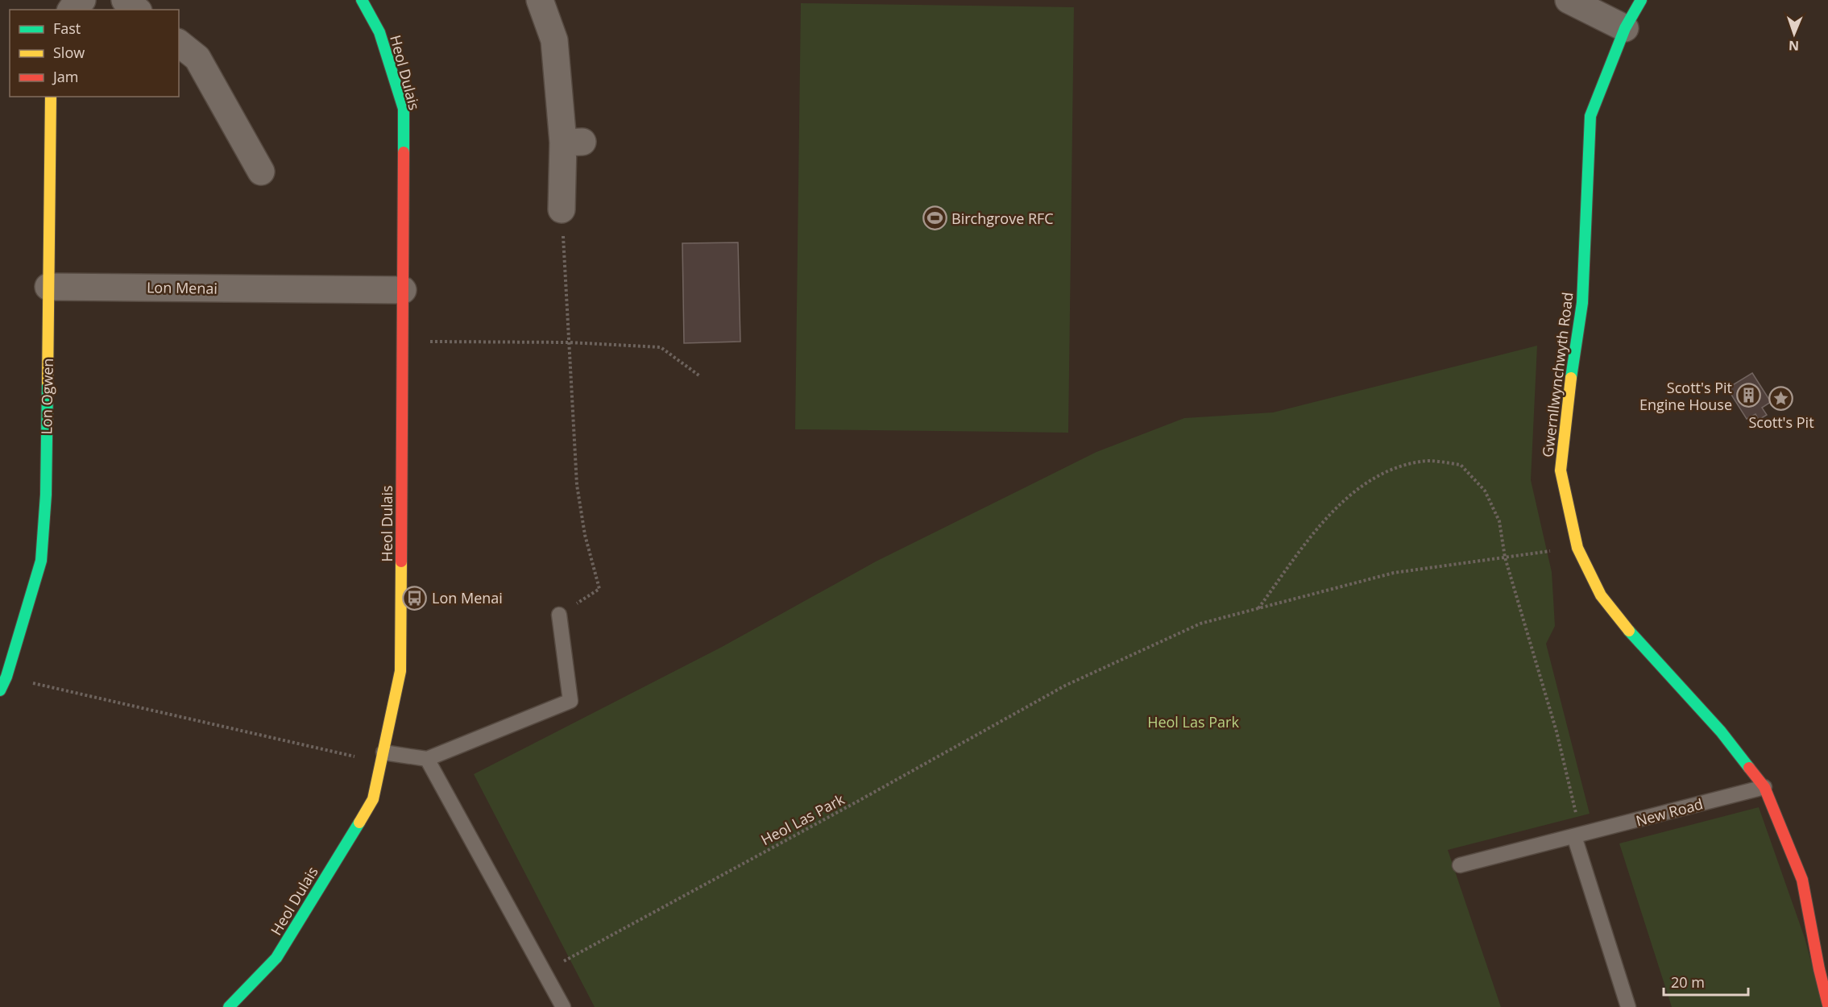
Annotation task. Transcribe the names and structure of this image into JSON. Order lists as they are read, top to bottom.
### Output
{
  "streets": {
    "street": [
      "Heol Dulais",
      "Lon Menai",
      "Gwernllwynchwyth Road",
      "Lon Ogwen"
    ],
    "lane": ["New Road"],
    "path": ["Heol Las Park"]
  },
  "crossings": [
    ["Heol Dulais", "Lon Menai"],
    ["Lon Menai", "Lon Ogwen"],
    ["Gwernllwynchwyth Road", "New Road"],
    ["Gwernllwynchwyth Road", "Heol Las Park"]
  ],
  "parks": ["Heol Las Park"],
  "places": {
    "sports": ["Birchgrove RFC"],
    "building": ["Scott's Pit Engine House"],
    "place": ["Scott's Pit"],
    "bus stop": ["Lon Menai"]
  },
  "legend": ["Fast", "Slow", "Jam"],
  "scale_bar": "20 m",
  "north": "bottom"
}
